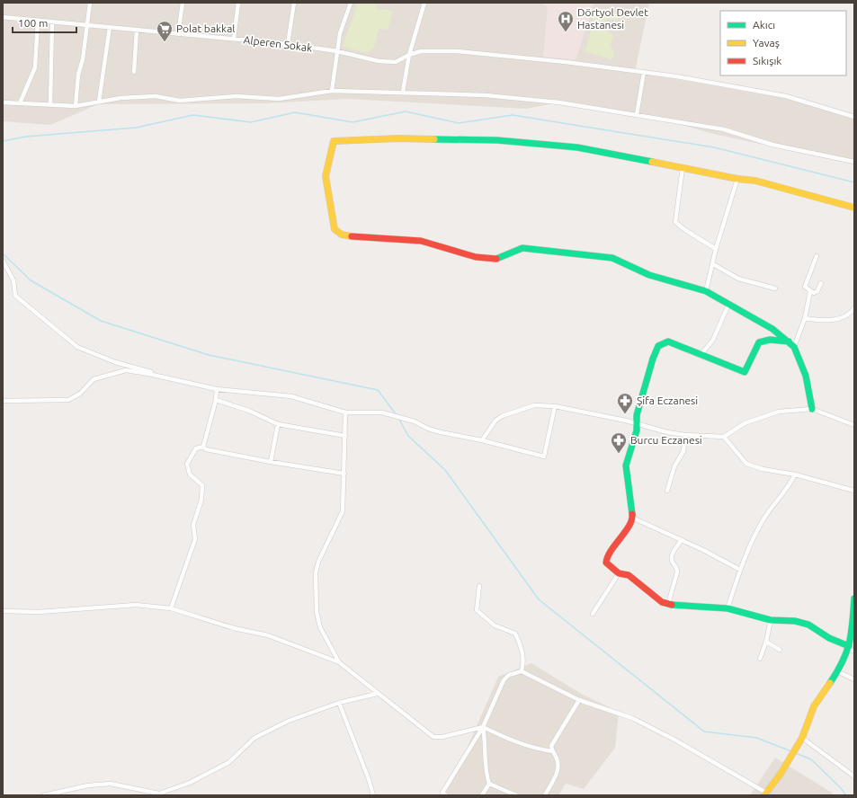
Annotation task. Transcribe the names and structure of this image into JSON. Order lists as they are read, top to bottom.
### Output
{
  "streets": {
    "street": ["Alperen Sokak"]
  },
  "places": {
    "hospital": ["Dörtyol Devlet Hastanesi"],
    "supermarket": ["Polat bakkal"],
    "pharmacy": ["Şifa Eczanesi", "Burcu Eczanesi"]
  },
  "legend": ["Akıcı", "Yavaş", "Sıkışık"],
  "scale_bar": "100 m"
}
